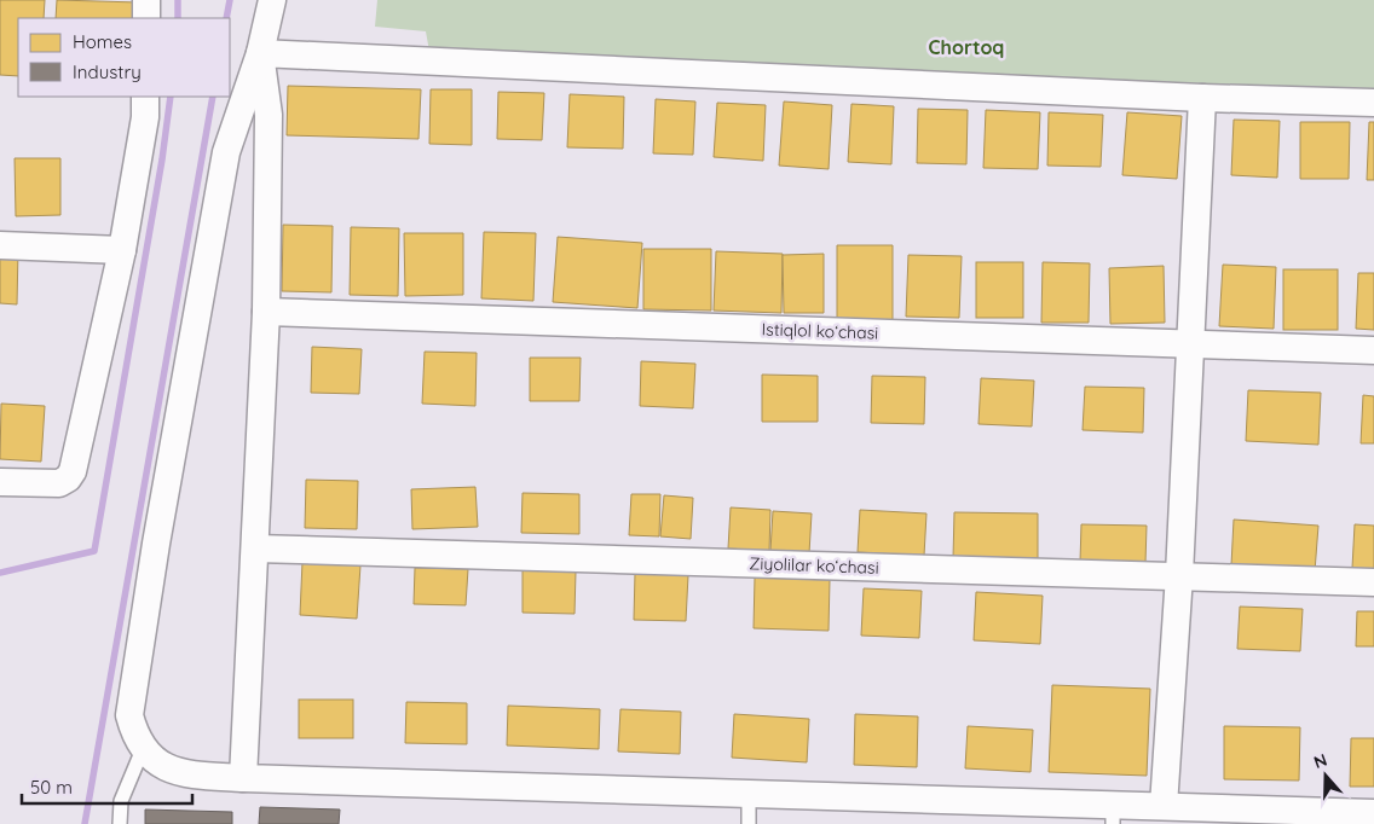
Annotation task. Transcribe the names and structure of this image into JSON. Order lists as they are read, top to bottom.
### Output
{
  "streets": {
    "street": ["Istiqlol koʻchasi", "Ziyolilar koʻchasi"]
  },
  "districts": ["Chortoq"],
  "legend": ["Homes", "Industry"],
  "scale_bar": "50 m",
  "north": "top"
}
